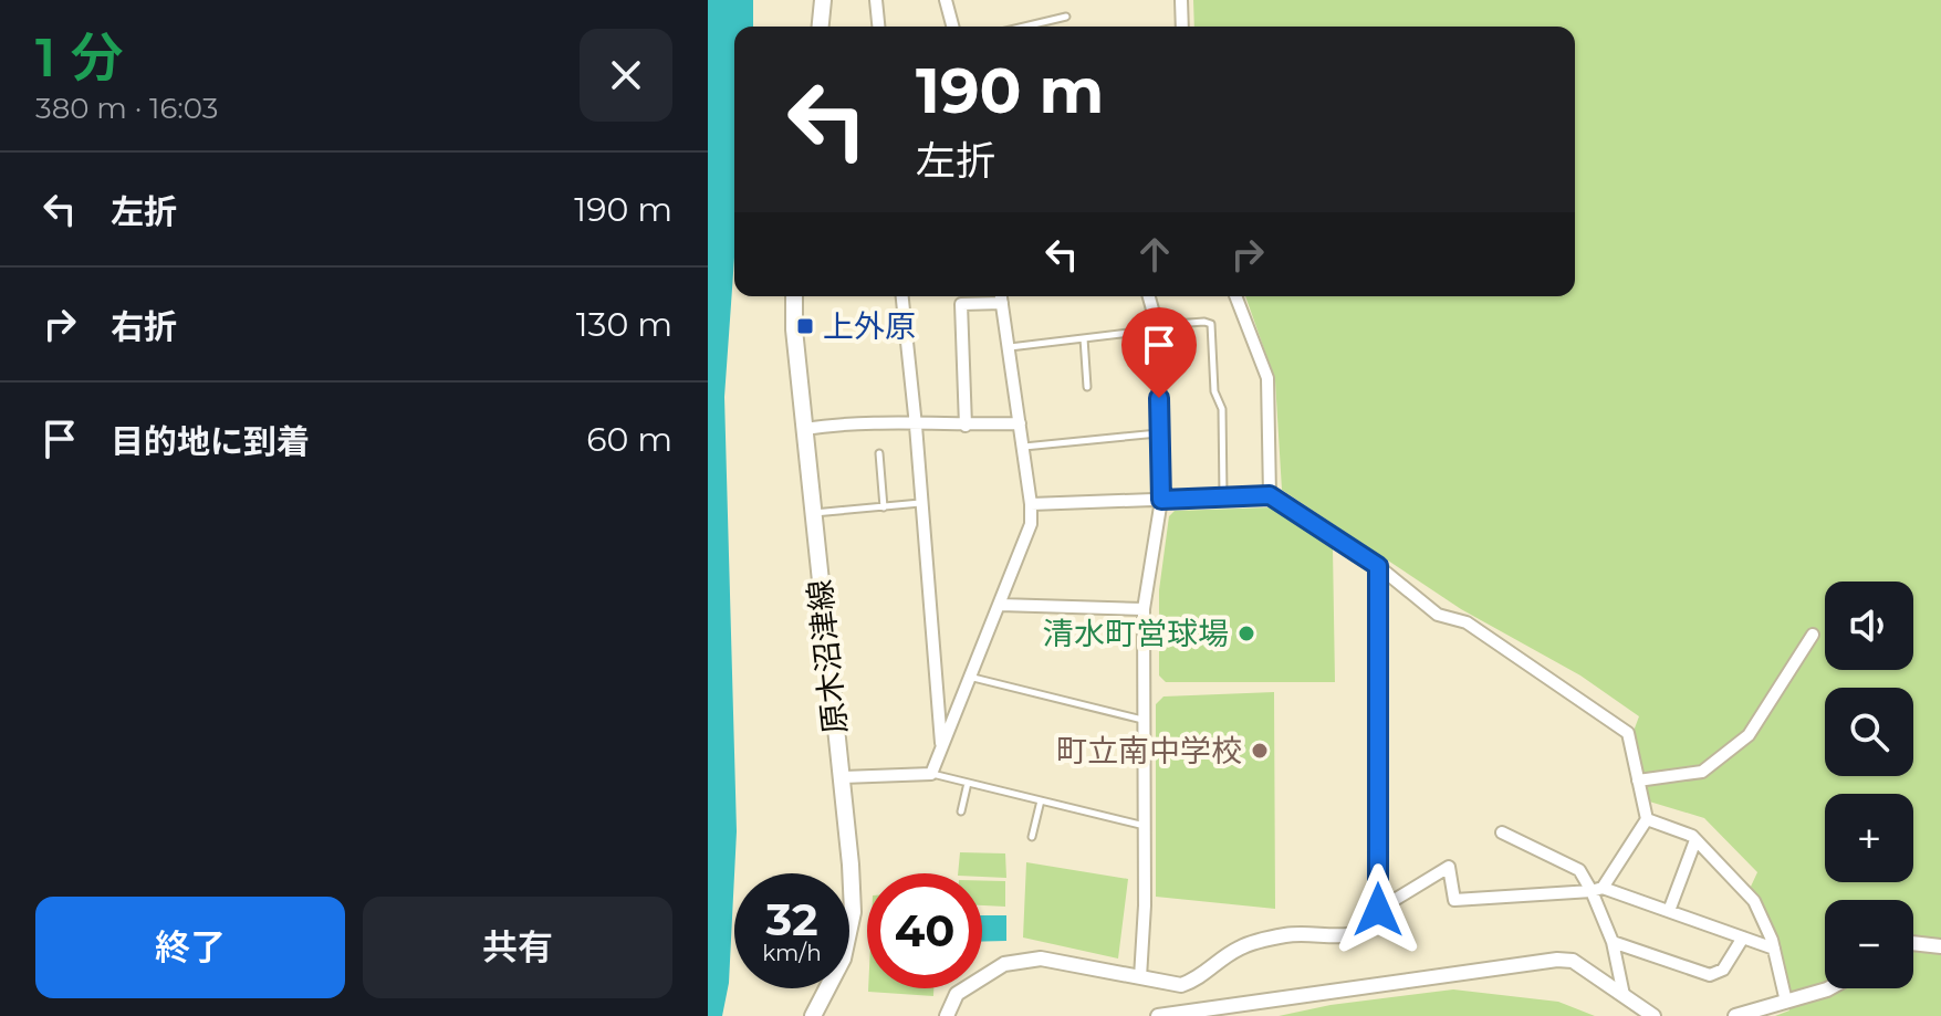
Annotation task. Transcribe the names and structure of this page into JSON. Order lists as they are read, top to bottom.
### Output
{
  "streets": {
    "main road": ["原木沼津線"]
  },
  "places": {
    "transit": ["上外原"],
    "other": ["清水町営球場", "町立南中学校"]
  },
  "page": {
    "heading": ["1 分", "380 m · 16:03"],
    "turn": ["190 m", "左折"],
    "list": [
      {
        "name": "左折",
        "value": "190 m"
      },
      {
        "name": "右折",
        "value": "130 m"
      },
      {
        "name": "目的地に到着",
        "value": "60 m"
      }
    ],
    "map_buttons": ["+", "−"],
    "speed": "32 km/h",
    "limit": "40",
    "buttons": ["終了", "共有"]
  }
}
